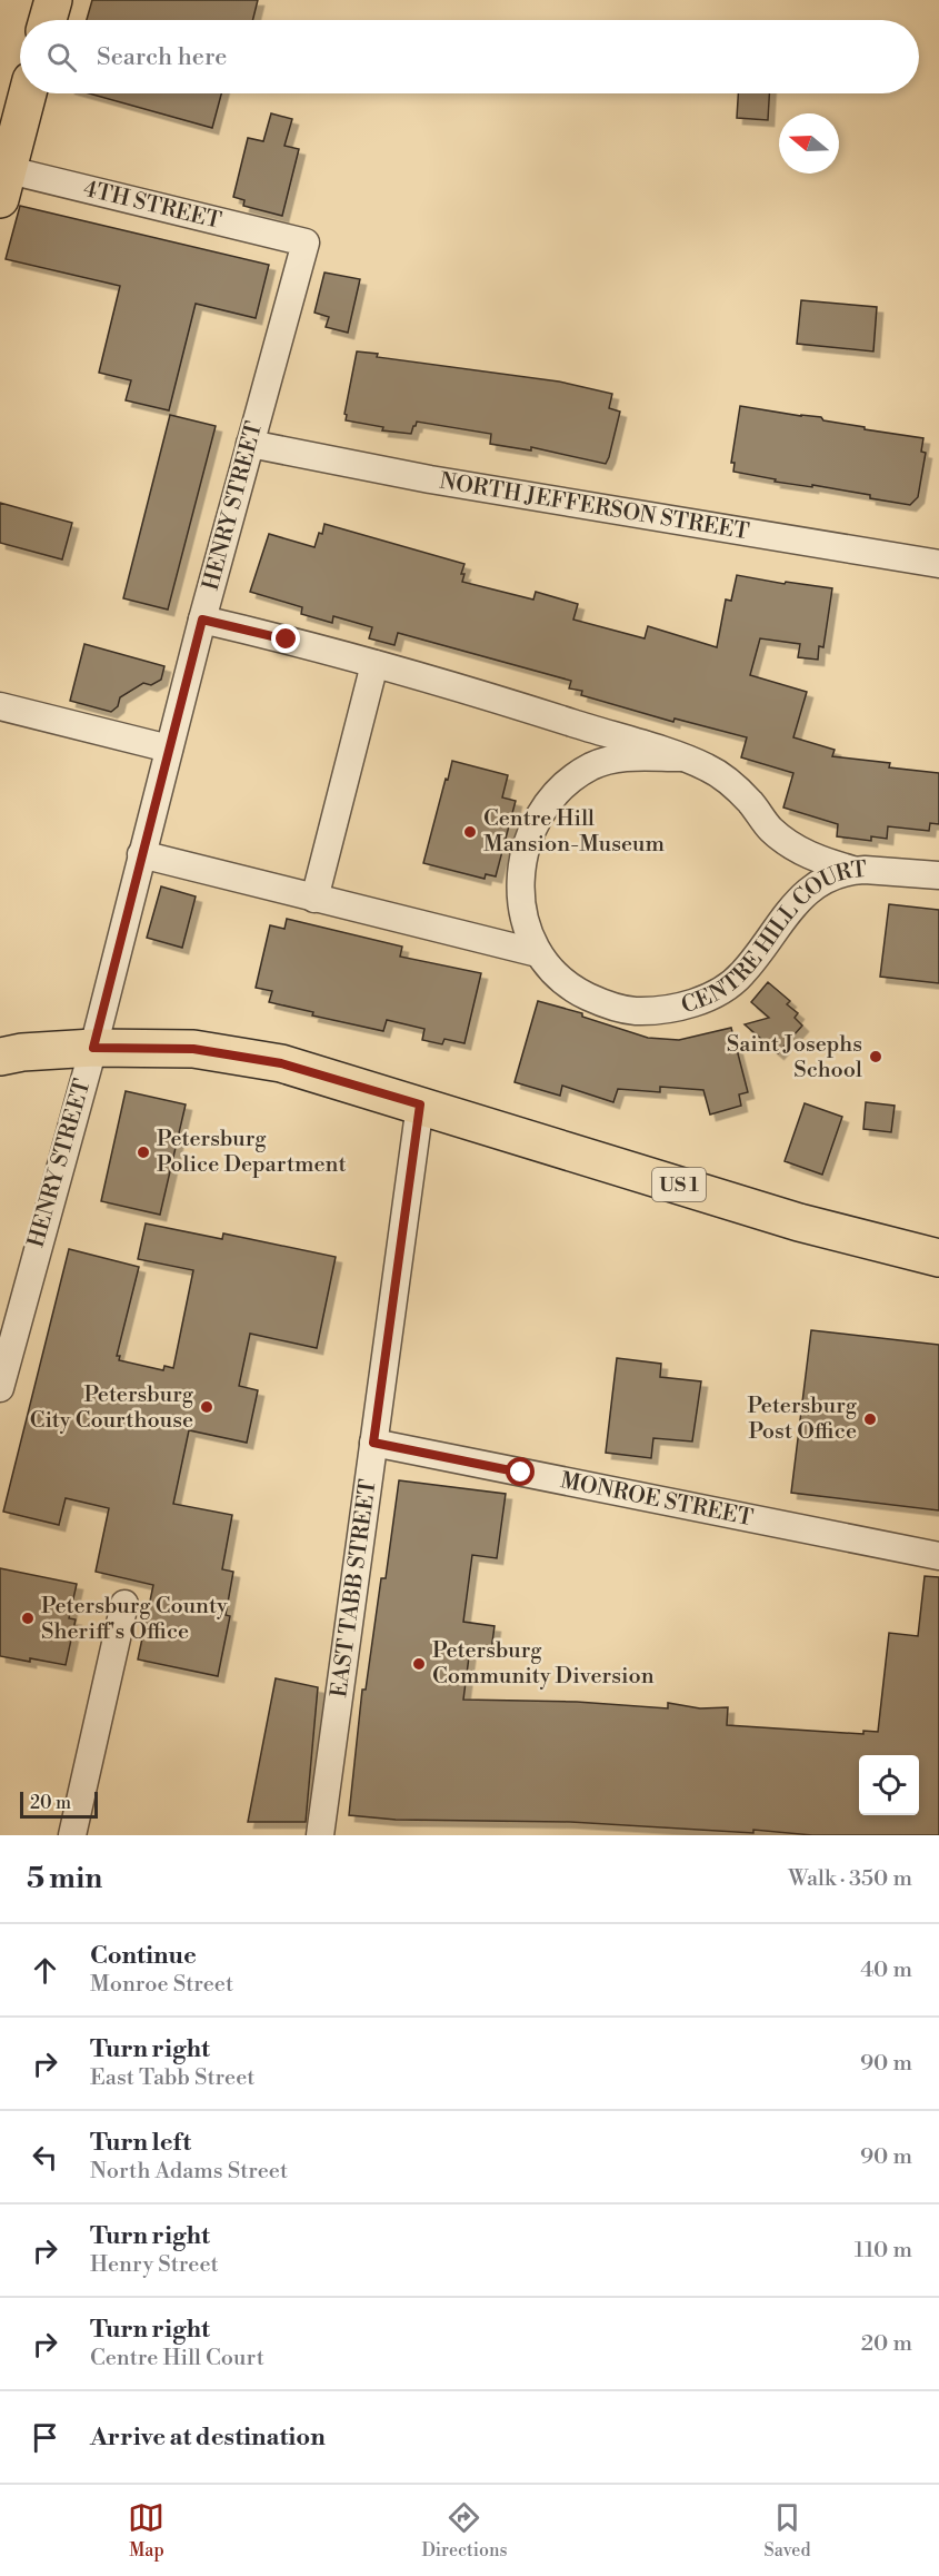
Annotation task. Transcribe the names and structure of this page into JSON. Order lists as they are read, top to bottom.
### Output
{
  "streets": {
    "main road": ["US 1"],
    "street": [
      "4TH STREET",
      "HENRY STREET",
      "NORTH JEFFERSON STREET",
      "CENTRE HILL COURT",
      "MONROE STREET",
      "EAST TABB STREET"
    ]
  },
  "crossings": [
    ["4TH STREET", "HENRY STREET"],
    ["HENRY STREET", "NORTH JEFFERSON STREET"],
    ["HENRY STREET", "CENTRE HILL COURT"],
    ["HENRY STREET", "US 1"],
    ["US 1", "EAST TABB STREET"],
    ["MONROE STREET", "EAST TABB STREET"]
  ],
  "places": [
    "Centre Hill Mansion-Museum",
    "Saint Josephs School",
    "Petersburg Police Department",
    "Petersburg City Courthouse",
    "Petersburg Post Office",
    "Petersburg County Sheriff's Office",
    "Petersburg Community Diversion"
  ],
  "scale_bar": "20 m",
  "north": "left",
  "page": {
    "search": "Search here",
    "scale": "20 m",
    "heading": ["5 min", "Walk · 350 m"],
    "list": [
      ["Continue", "Monroe Street", "40 m"],
      ["Turn right", "East Tabb Street", "90 m"],
      ["Turn left", "North Adams Street", "90 m"],
      ["Turn right", "Henry Street", "110 m"],
      ["Turn right", "Centre Hill Court", "20 m"],
      "Arrive at destination"
    ],
    "nav": ["Map", "Directions", "Saved"]
  }
}
